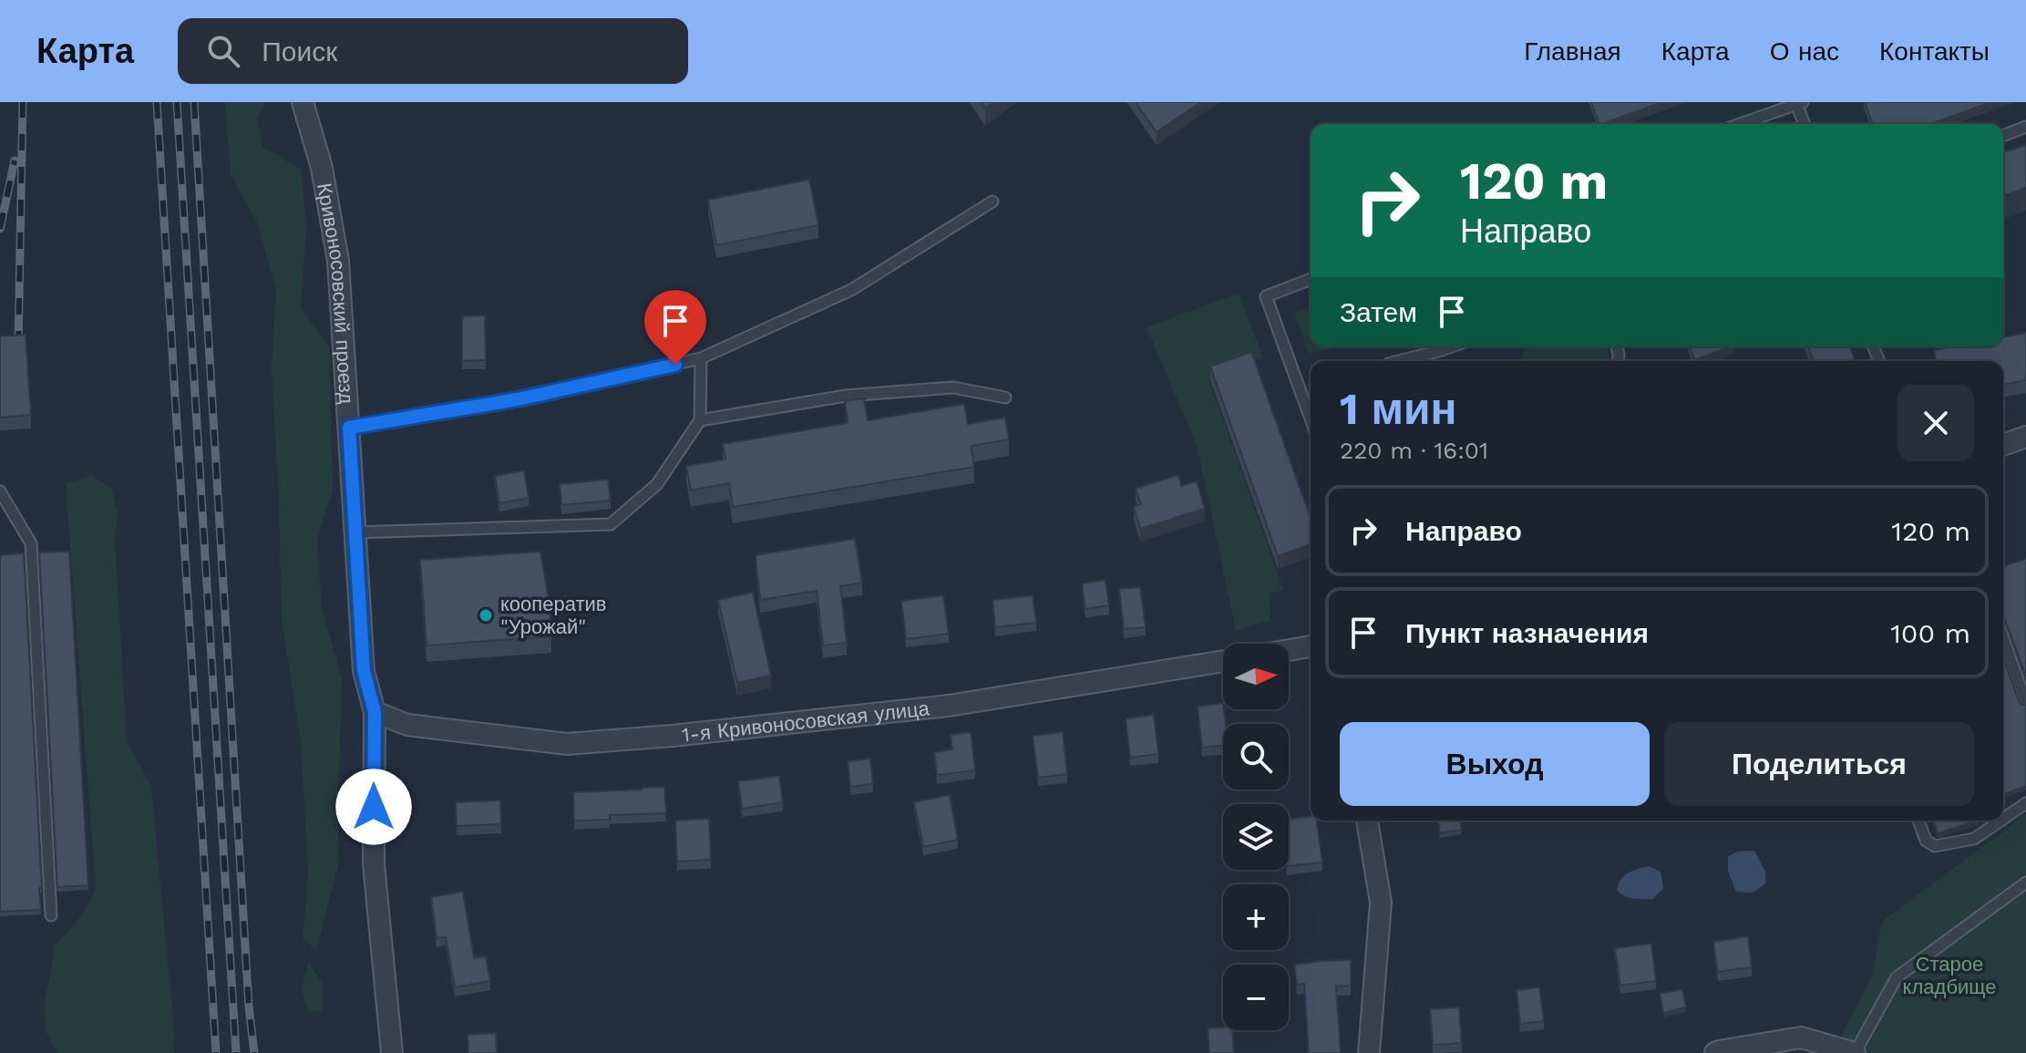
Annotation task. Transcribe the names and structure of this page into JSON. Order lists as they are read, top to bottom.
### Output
{
  "streets": {
    "street": ["Кривоносовский проезд", "1-я Кривоносовская улица"]
  },
  "crossings": [
    ["Кривоносовский проезд", "1-я Кривоносовская улица"]
  ],
  "parks": ["Старое кладбище"],
  "places": ["кооператив \"Урожай\""],
  "north": "right",
  "page": {
    "header": "Карта",
    "search": "Поиск",
    "nav": [
      "Главная",
      "Карта",
      "О нас",
      "Контакты"
    ],
    "turn": ["120 m", "Направо"],
    "then": "Затем",
    "heading": ["1 мин", "220 m · 16:01"],
    "list": [
      {
        "name": "Направо",
        "value": "120 m"
      },
      {
        "name": "Пункт назначения",
        "value": "100 m"
      }
    ],
    "map_buttons": ["+", "−"],
    "buttons": ["Выход", "Поделиться"]
  }
}
